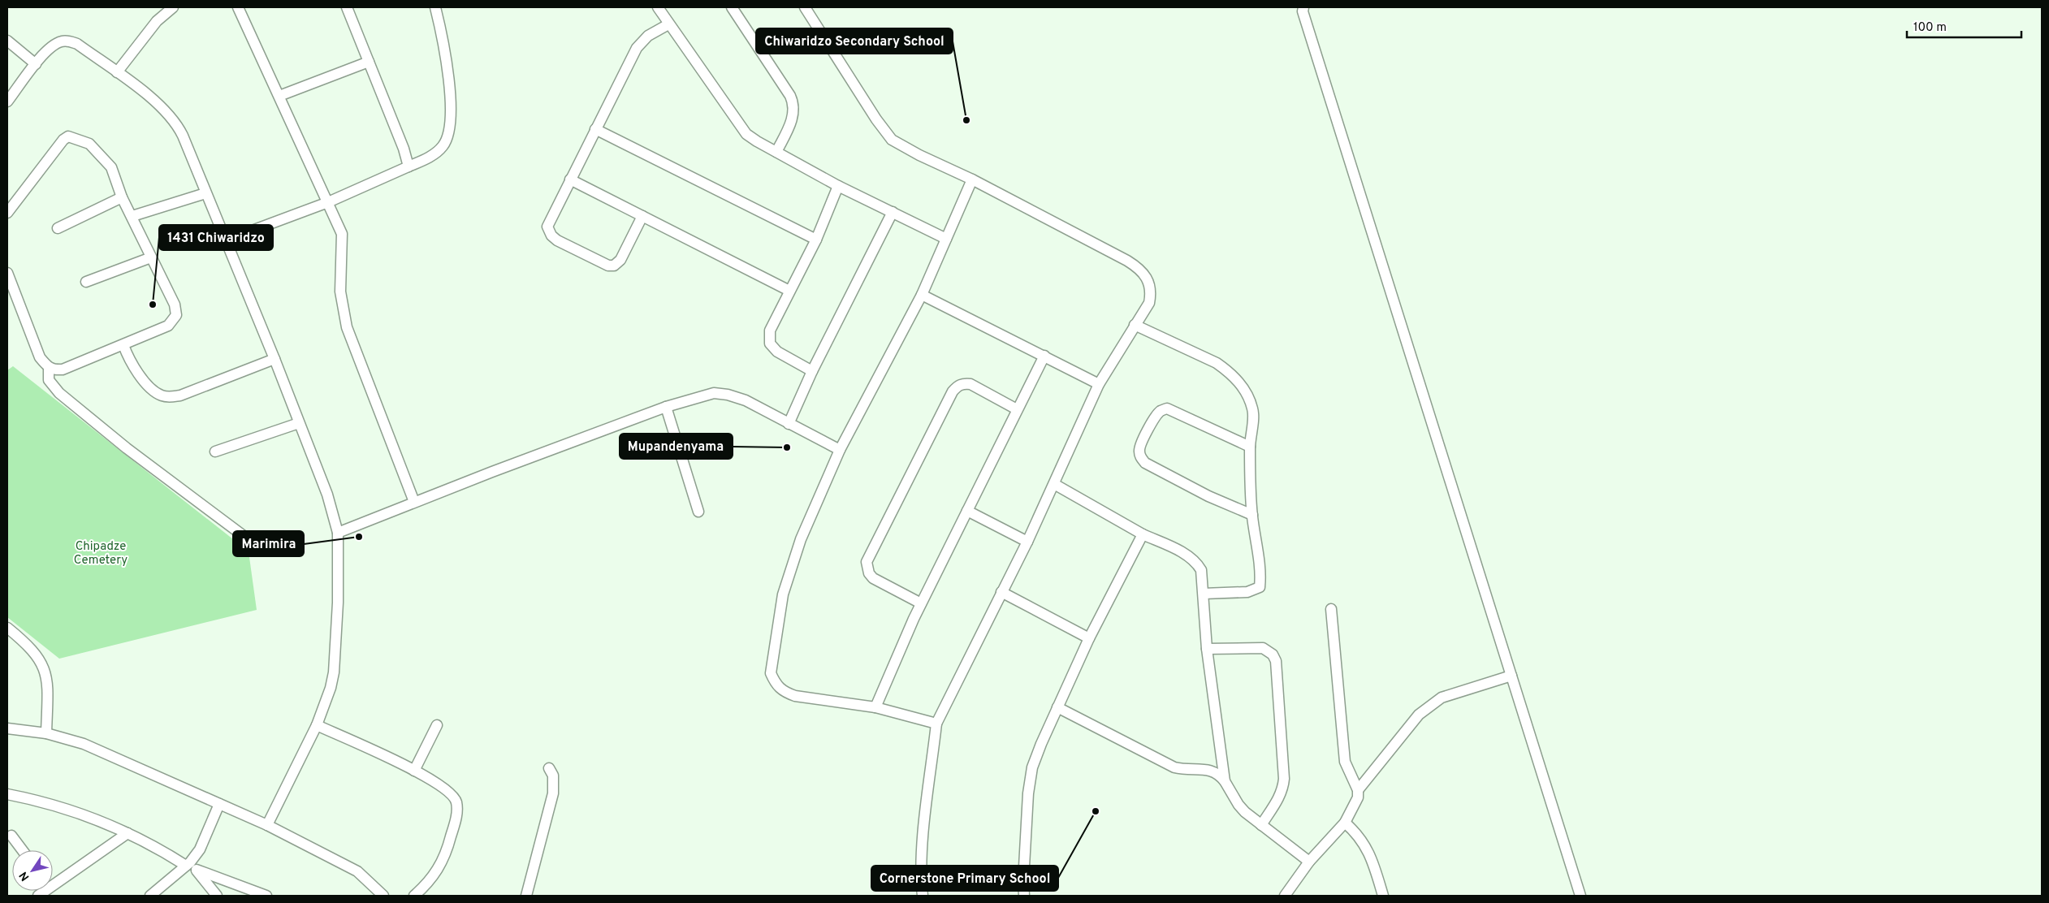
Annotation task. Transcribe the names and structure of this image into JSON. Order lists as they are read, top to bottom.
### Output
{
  "parks": ["Chipadze Cemetery"],
  "places": [
    "Chiwaridzo Secondary School",
    "1431 Chiwaridzo",
    "Mupandenyama",
    "Marimira",
    "Cornerstone Primary School"
  ],
  "scale_bar": "100 m",
  "north": "bottom left"
}
